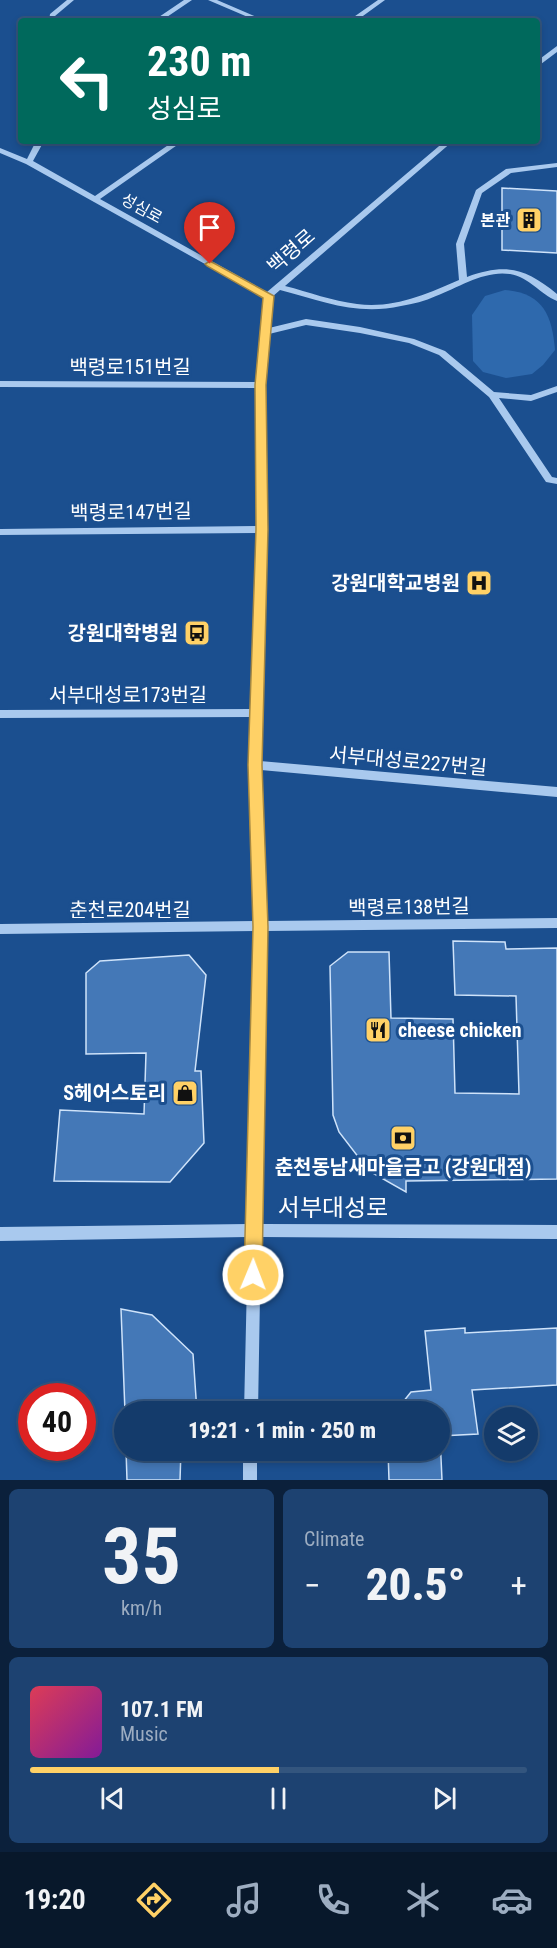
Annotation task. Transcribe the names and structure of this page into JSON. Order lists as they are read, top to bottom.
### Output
{
  "streets": {
    "street": [
      "성심로",
      "백령로",
      "백령로151번길",
      "백령로147번길",
      "서부대성로173번길",
      "서부대성로227번길",
      "백령로138번길",
      "춘천로204번길",
      "서부대성로"
    ]
  },
  "crossings": [
    ["성심로", "백령로"],
    ["백령로", "백령로151번길"],
    ["백령로", "백령로147번길"],
    ["백령로", "서부대성로173번길"],
    ["백령로", "서부대성로227번길"],
    ["백령로", "백령로138번길"],
    ["백령로", "춘천로204번길"],
    ["백령로", "서부대성로"],
    ["백령로138번길", "춘천로204번길"]
  ],
  "places": {
    "building": ["본관"],
    "hospital": ["강원대학교병원"],
    "bus stop": ["강원대학병원"],
    "restaurant": ["cheese chicken"],
    "shop": ["S헤어스토리"],
    "bank": ["춘천동남새마을금고 (강원대점)"]
  },
  "page": {
    "turn": ["230 m", "성심로"],
    "limit": "40",
    "trip": "19:21 · 1 min · 250 m",
    "tile": [
      ["35", "km/h"],
      "Climate"
    ],
    "heat": ["−", "20.5°", "+"],
    "song": ["107.1 FM", "Music"],
    "tabs": "19:20"
  }
}
